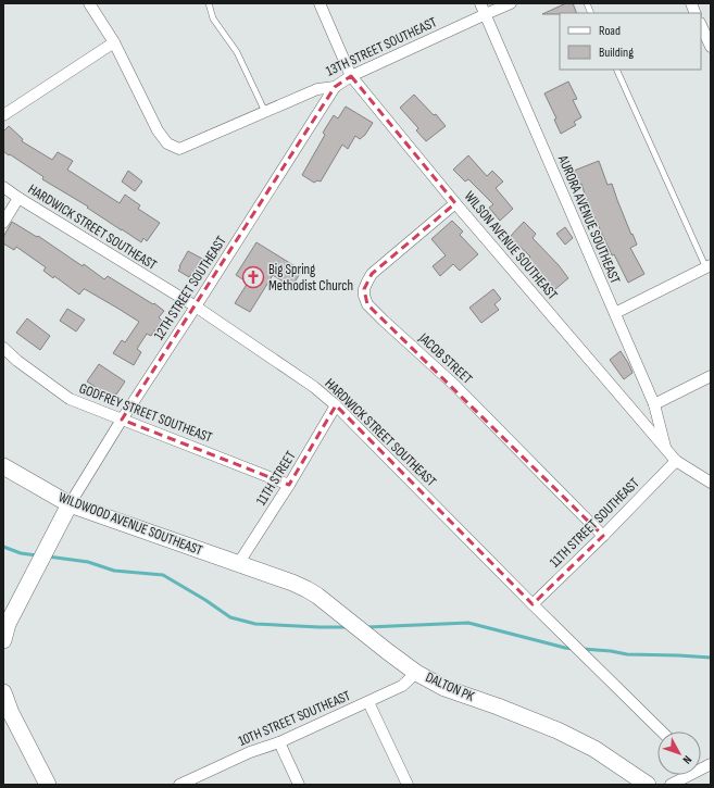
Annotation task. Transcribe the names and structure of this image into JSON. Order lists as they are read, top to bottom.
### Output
{
  "streets": {
    "main road": ["WILDWOOD AVENUE SOUTHEAST", "DALTON PK"],
    "street": [
      "13TH STREET SOUTHEAST",
      "AURORA AVENUE SOUTHEAST",
      "HARDWICK STREET SOUTHEAST",
      "WILSON AVENUE SOUTHEAST",
      "12TH STREET SOUTHEAST",
      "JACOB STREET",
      "GODFREY STREET SOUTHEAST",
      "11TH STREET",
      "11TH STREET SOUTHEAST",
      "10TH STREET SOUTHEAST"
    ]
  },
  "crossings": [
    ["13TH STREET SOUTHEAST", "AURORA AVENUE SOUTHEAST"],
    ["13TH STREET SOUTHEAST", "WILSON AVENUE SOUTHEAST"],
    ["13TH STREET SOUTHEAST", "12TH STREET SOUTHEAST"],
    ["AURORA AVENUE SOUTHEAST", "WILSON AVENUE SOUTHEAST"],
    ["HARDWICK STREET SOUTHEAST", "12TH STREET SOUTHEAST"],
    ["HARDWICK STREET SOUTHEAST", "11TH STREET"],
    ["HARDWICK STREET SOUTHEAST", "11TH STREET SOUTHEAST"],
    ["WILSON AVENUE SOUTHEAST", "JACOB STREET"],
    ["WILSON AVENUE SOUTHEAST", "11TH STREET SOUTHEAST"],
    ["12TH STREET SOUTHEAST", "GODFREY STREET SOUTHEAST"],
    ["12TH STREET SOUTHEAST", "WILDWOOD AVENUE SOUTHEAST"],
    ["JACOB STREET", "11TH STREET SOUTHEAST"],
    ["GODFREY STREET SOUTHEAST", "11TH STREET"],
    ["11TH STREET", "WILDWOOD AVENUE SOUTHEAST"],
    ["11TH STREET", "DALTON PK"],
    ["WILDWOOD AVENUE SOUTHEAST", "DALTON PK"],
    ["DALTON PK", "10TH STREET SOUTHEAST"]
  ],
  "places": {
    "church": ["Big Spring Methodist Church"]
  },
  "legend": ["Road", "Building"],
  "north": "bottom right"
}
